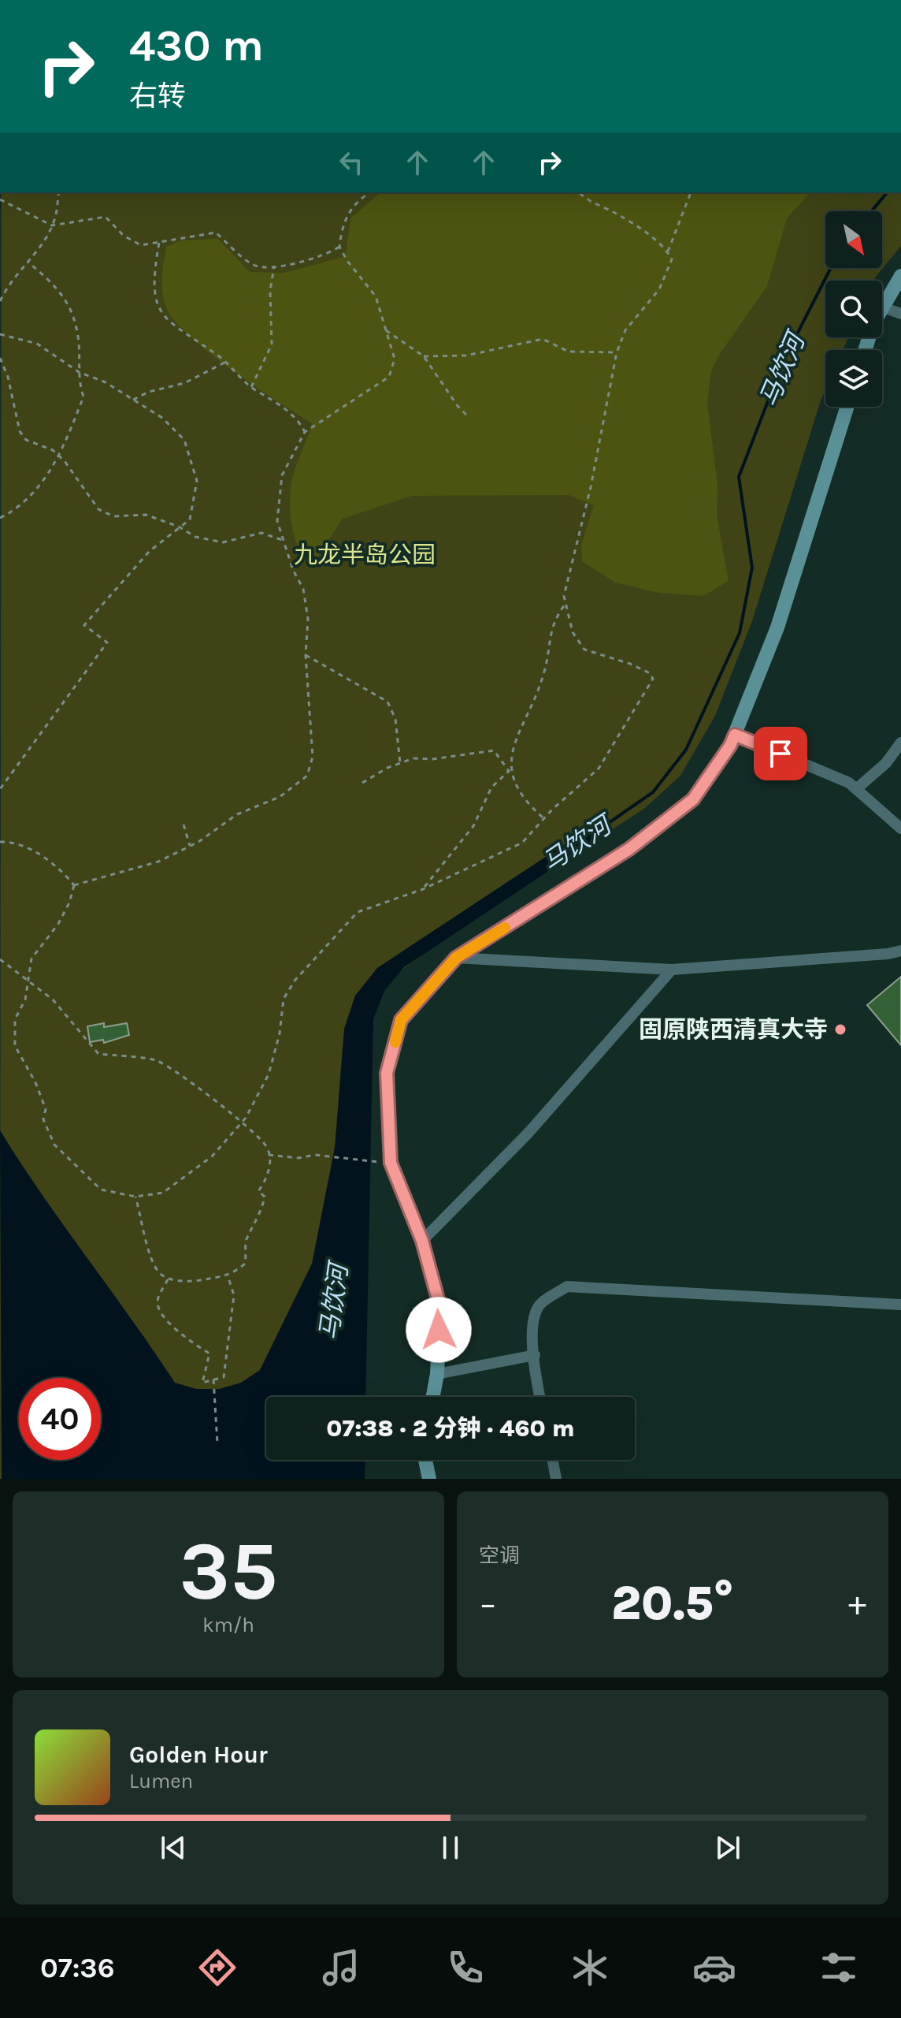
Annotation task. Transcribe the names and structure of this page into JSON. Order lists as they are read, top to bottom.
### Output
{
  "water": ["马饮河"],
  "parks": ["九龙半岛公园"],
  "places": ["固原陕西清真大寺"],
  "north": "bottom right",
  "page": {
    "turn": ["430 m", "右转"],
    "limit": "40",
    "trip": "07:38 · 2 分钟 · 460 m",
    "tile": [
      ["35", "km/h"],
      "空调"
    ],
    "heat": ["−", "20.5°", "+"],
    "song": ["Golden Hour", "Lumen"],
    "tabs": "07:36"
  }
}
